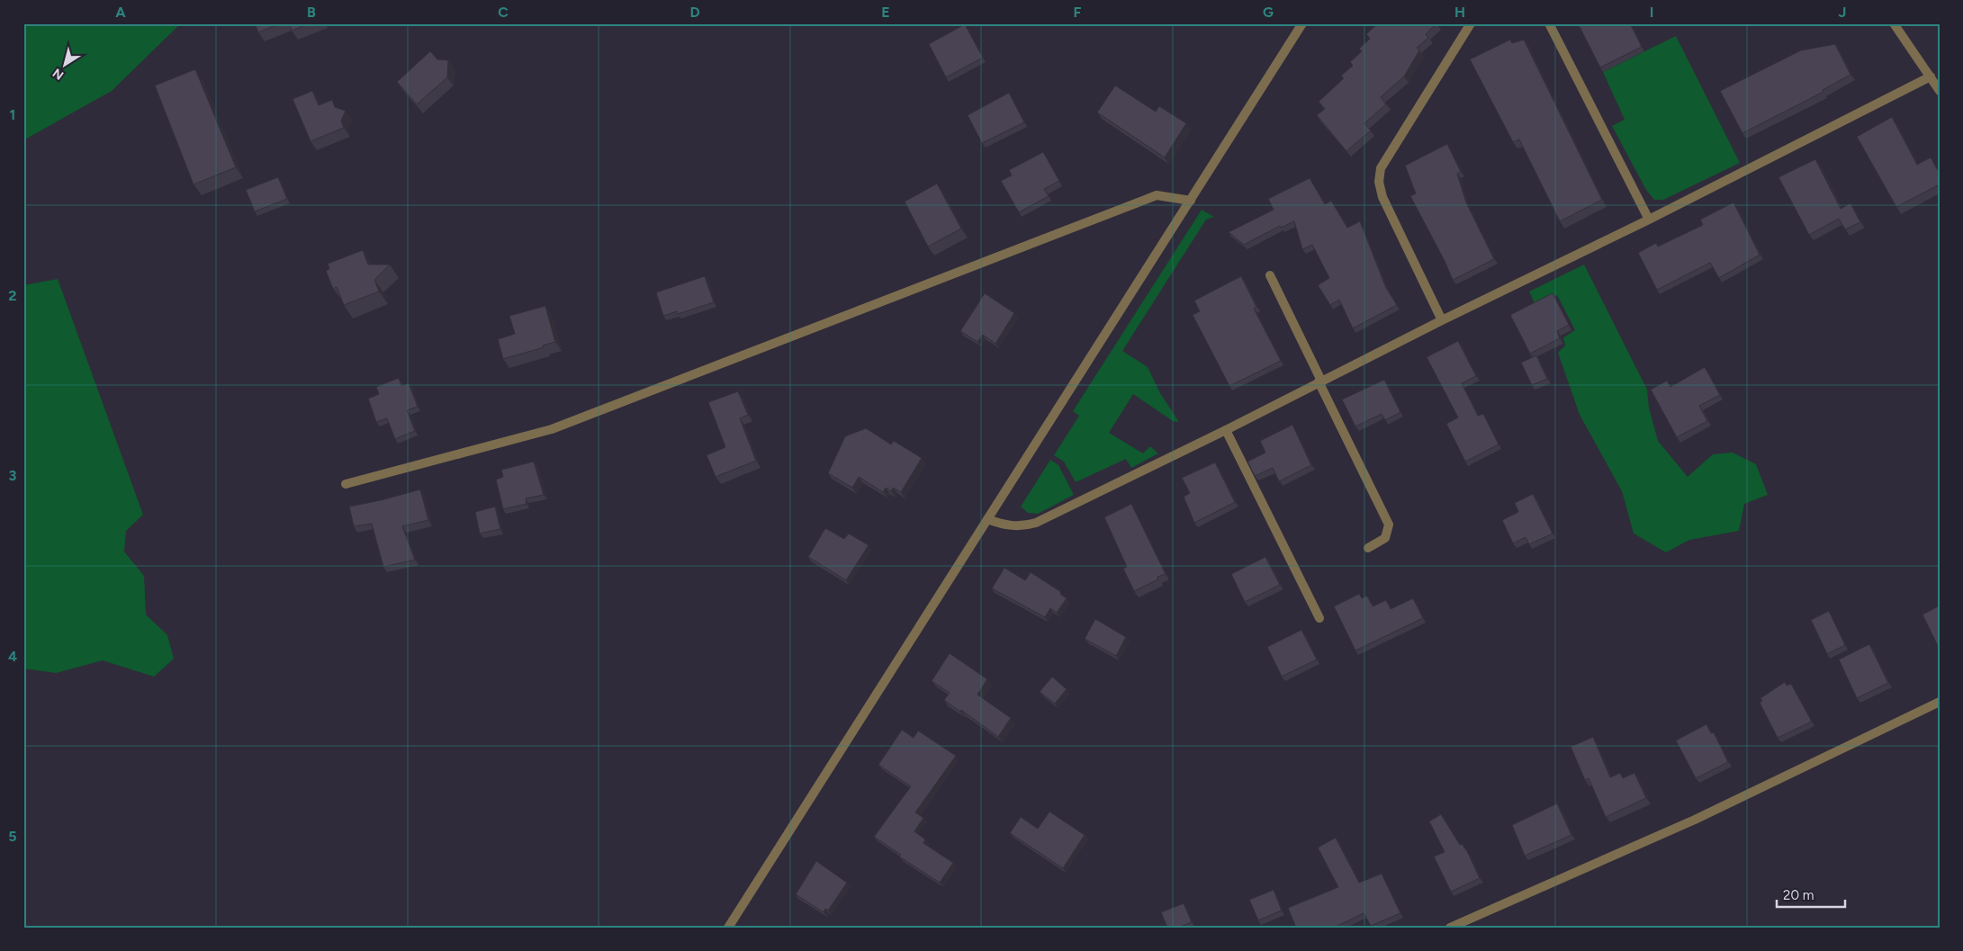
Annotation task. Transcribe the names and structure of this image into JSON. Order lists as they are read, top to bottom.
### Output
{
  "scale_bar": "20 m",
  "north": "bottom left",
  "grid": {
    "columns": [
      "A",
      "B",
      "C",
      "D",
      "E",
      "F",
      "G",
      "H",
      "I",
      "J"
    ],
    "rows": [
      "1",
      "2",
      "3",
      "4",
      "5"
    ]
  }
}
